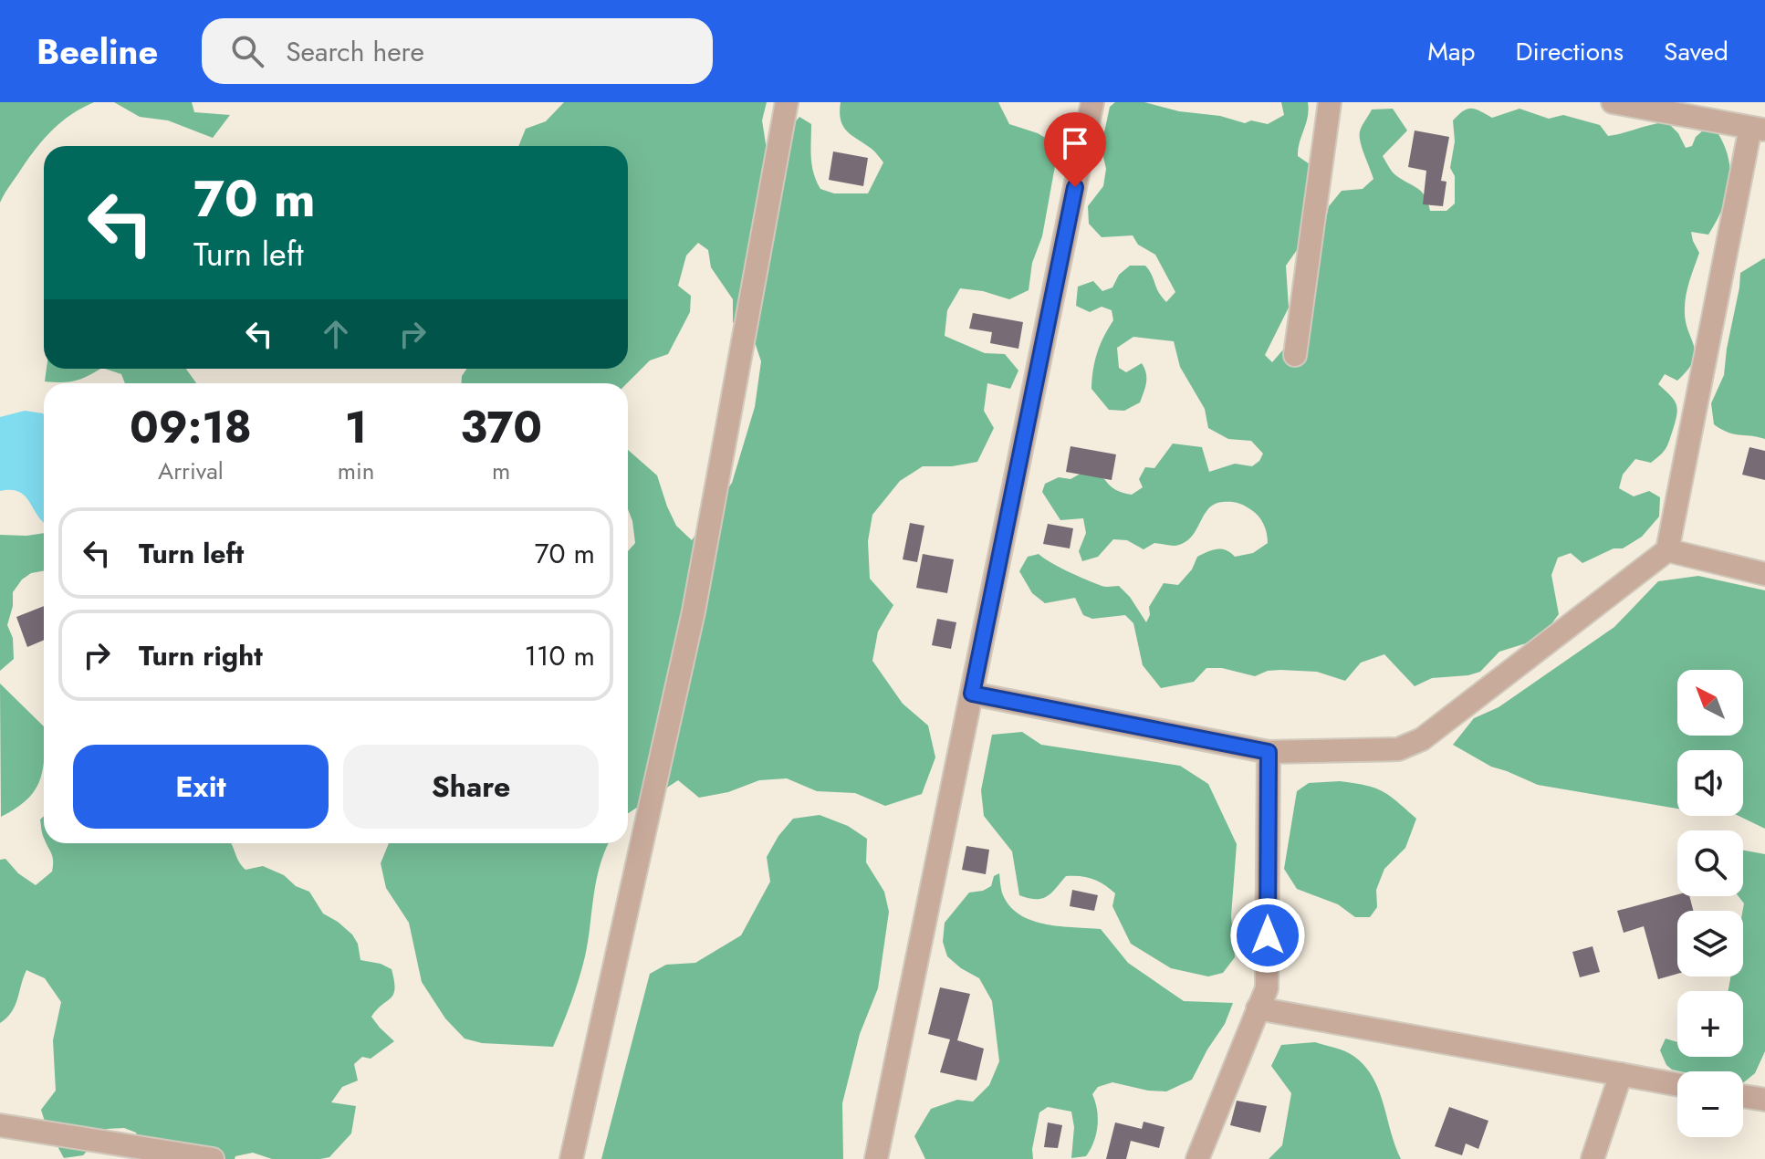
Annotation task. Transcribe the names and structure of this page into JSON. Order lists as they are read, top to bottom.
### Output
{
  "north": "top left",
  "page": {
    "header": "Beeline",
    "search": "Search here",
    "nav": ["Map", "Directions", "Saved"],
    "turn": ["70 m", "Turn left"],
    "eta": [
      "09:18",
      "Arrival",
      "1",
      "min",
      "370",
      "m"
    ],
    "list": [
      {
        "name": "Turn left",
        "value": "70 m"
      },
      {
        "name": "Turn right",
        "value": "110 m"
      }
    ],
    "map_buttons": ["+", "−"],
    "buttons": ["Exit", "Share"]
  }
}
